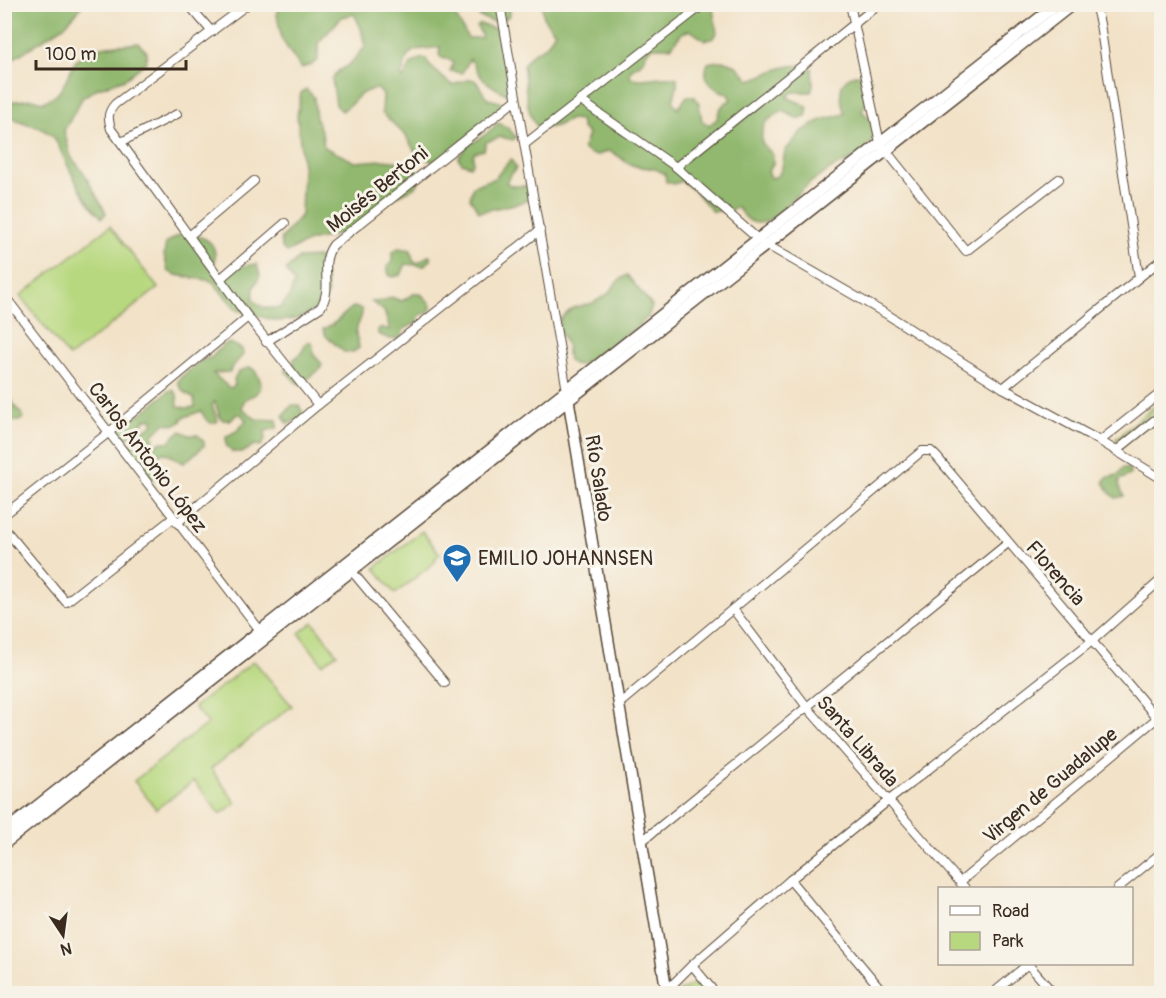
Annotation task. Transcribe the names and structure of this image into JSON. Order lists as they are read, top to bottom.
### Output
{
  "streets": {
    "main road": ["Río Salado"],
    "street": [
      "Moisés Bertoni",
      "Carlos Antonio López",
      "Florencia",
      "Santa Librada",
      "Virgen de Guadalupe"
    ]
  },
  "crossings": [
    ["Moisés Bertoni", "Río Salado"],
    ["Florencia", "Santa Librada"],
    ["Florencia", "Virgen de Guadalupe"],
    ["Santa Librada", "Virgen de Guadalupe"]
  ],
  "places": {
    "school or university": ["EMILIO JOHANNSEN"]
  },
  "legend": ["Road", "Park"],
  "scale_bar": "100 m",
  "north": "bottom"
}
